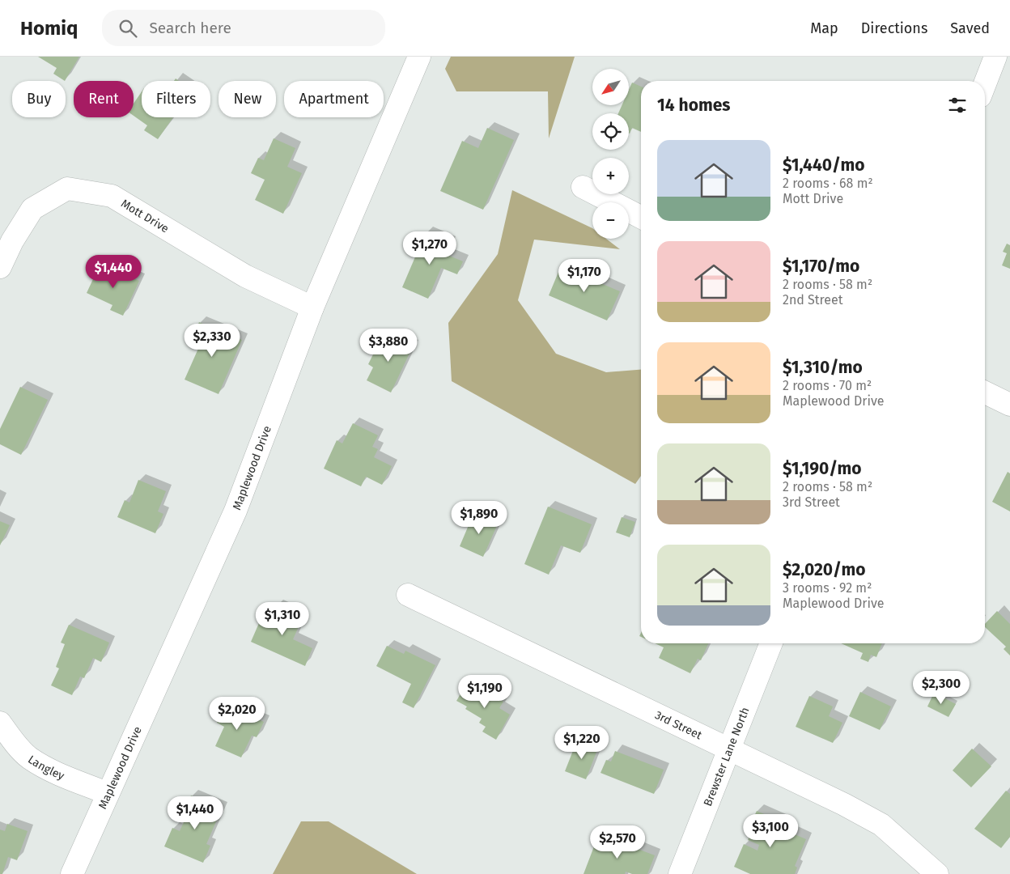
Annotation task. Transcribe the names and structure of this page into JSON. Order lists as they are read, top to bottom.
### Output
{
  "streets": {
    "street": [
      "Mott Drive",
      "Maplewood Drive",
      "3rd Street",
      "Brewster Lane North",
      "Langley"
    ]
  },
  "crossings": [
    ["Mott Drive", "Maplewood Drive"],
    ["Maplewood Drive", "Langley"],
    ["3rd Street", "Brewster Lane North"]
  ],
  "north": "bottom left",
  "page": {
    "header": "Homiq",
    "search": "Search here",
    "nav": ["Map", "Directions", "Saved"],
    "map_buttons": ["+", "−"],
    "chip": [
      "Buy",
      "Rent",
      "Filters",
      "New",
      "Apartment"
    ],
    "heading": "14 homes",
    "list": [
      {
        "name": "$1,440/mo",
        "note": "2 rooms · 68 m² · Mott Drive"
      },
      {
        "name": "$1,170/mo",
        "note": "2 rooms · 58 m² · 2nd Street"
      },
      {
        "name": "$1,310/mo",
        "note": "2 rooms · 70 m² · Maplewood Drive"
      },
      {
        "name": "$1,190/mo",
        "note": "2 rooms · 58 m² · 3rd Street"
      },
      {
        "name": "$2,020/mo",
        "note": "3 rooms · 92 m² · Maplewood Drive"
      }
    ],
    "price": [
      "$1,270",
      "$1,440",
      "$1,170",
      "$2,330",
      "$3,880",
      "$1,890",
      "$1,310",
      "$2,300",
      "$1,190",
      "$2,020",
      "$1,220",
      "$1,440",
      "$3,100",
      "$2,570"
    ]
  }
}
